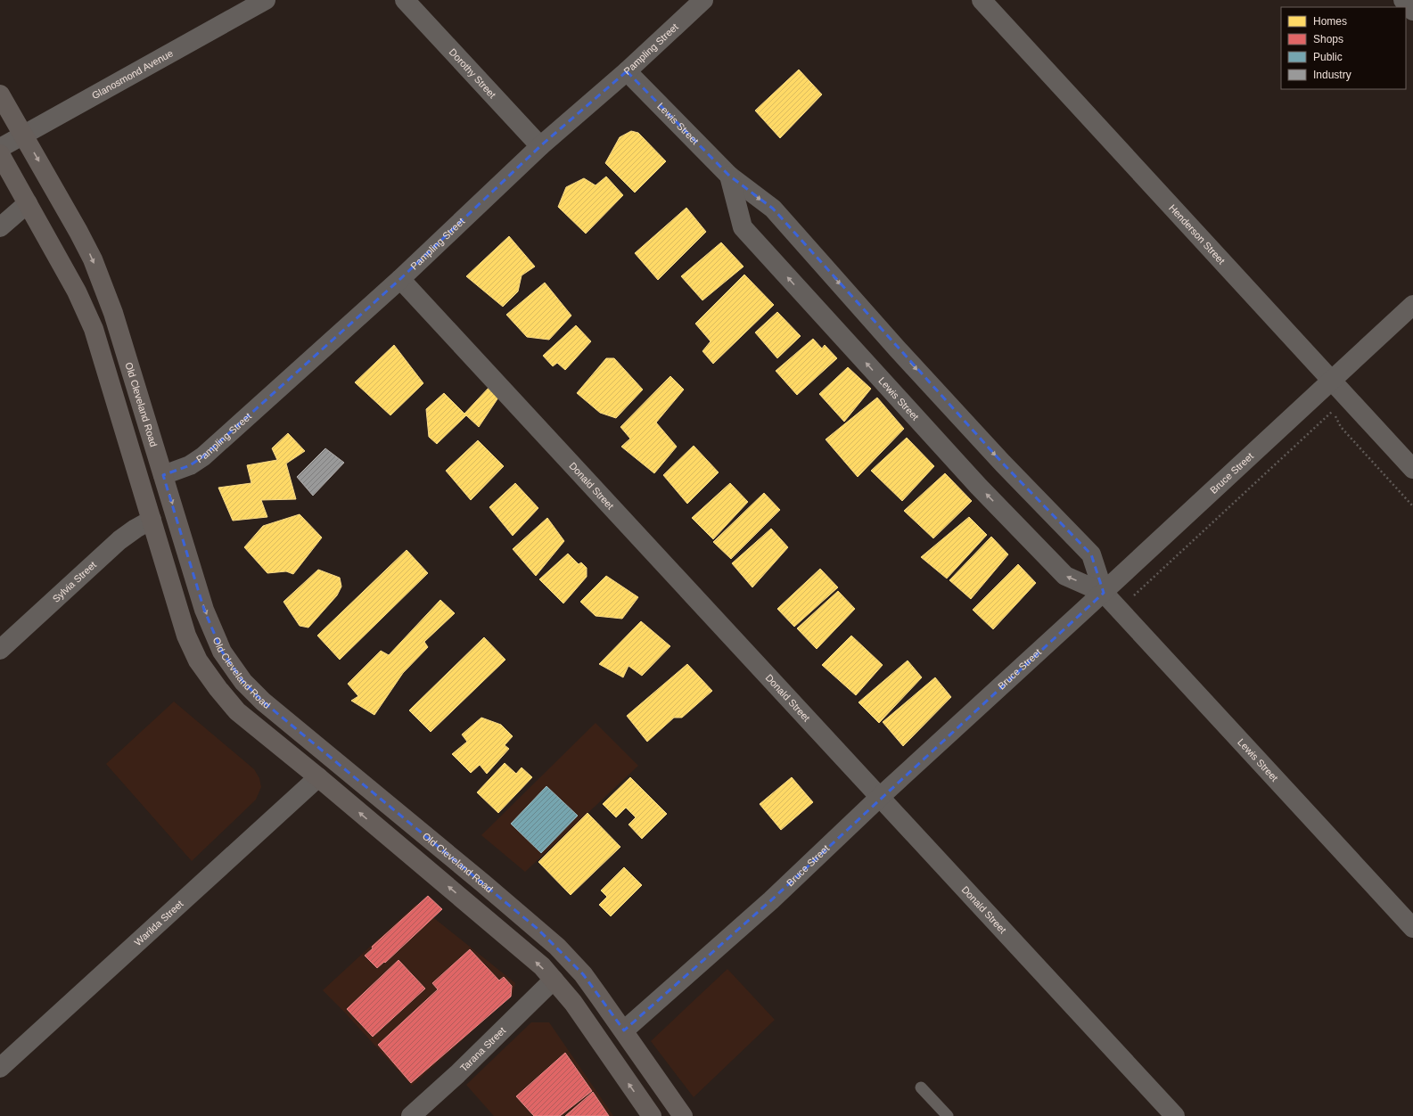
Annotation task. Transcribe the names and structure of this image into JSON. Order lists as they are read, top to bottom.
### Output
{
  "streets": {
    "highway": ["Old Cleveland Road"],
    "street": [
      "Pampling Street",
      "Dorothy Street",
      "Glanosmond Avenue",
      "Lewis Street",
      "Henderson Street",
      "Bruce Street",
      "Donald Street",
      "Sylvia Street",
      "Warilda Street",
      "Tarana Street"
    ]
  },
  "crossings": [
    ["Pampling Street", "Dorothy Street"],
    ["Pampling Street", "Lewis Street"],
    ["Pampling Street", "Old Cleveland Road"],
    ["Pampling Street", "Donald Street"],
    ["Glanosmond Avenue", "Old Cleveland Road"],
    ["Lewis Street", "Bruce Street"],
    ["Henderson Street", "Bruce Street"],
    ["Old Cleveland Road", "Bruce Street"],
    ["Bruce Street", "Donald Street"]
  ],
  "legend": [
    "Homes",
    "Shops",
    "Public",
    "Industry"
  ]
}
